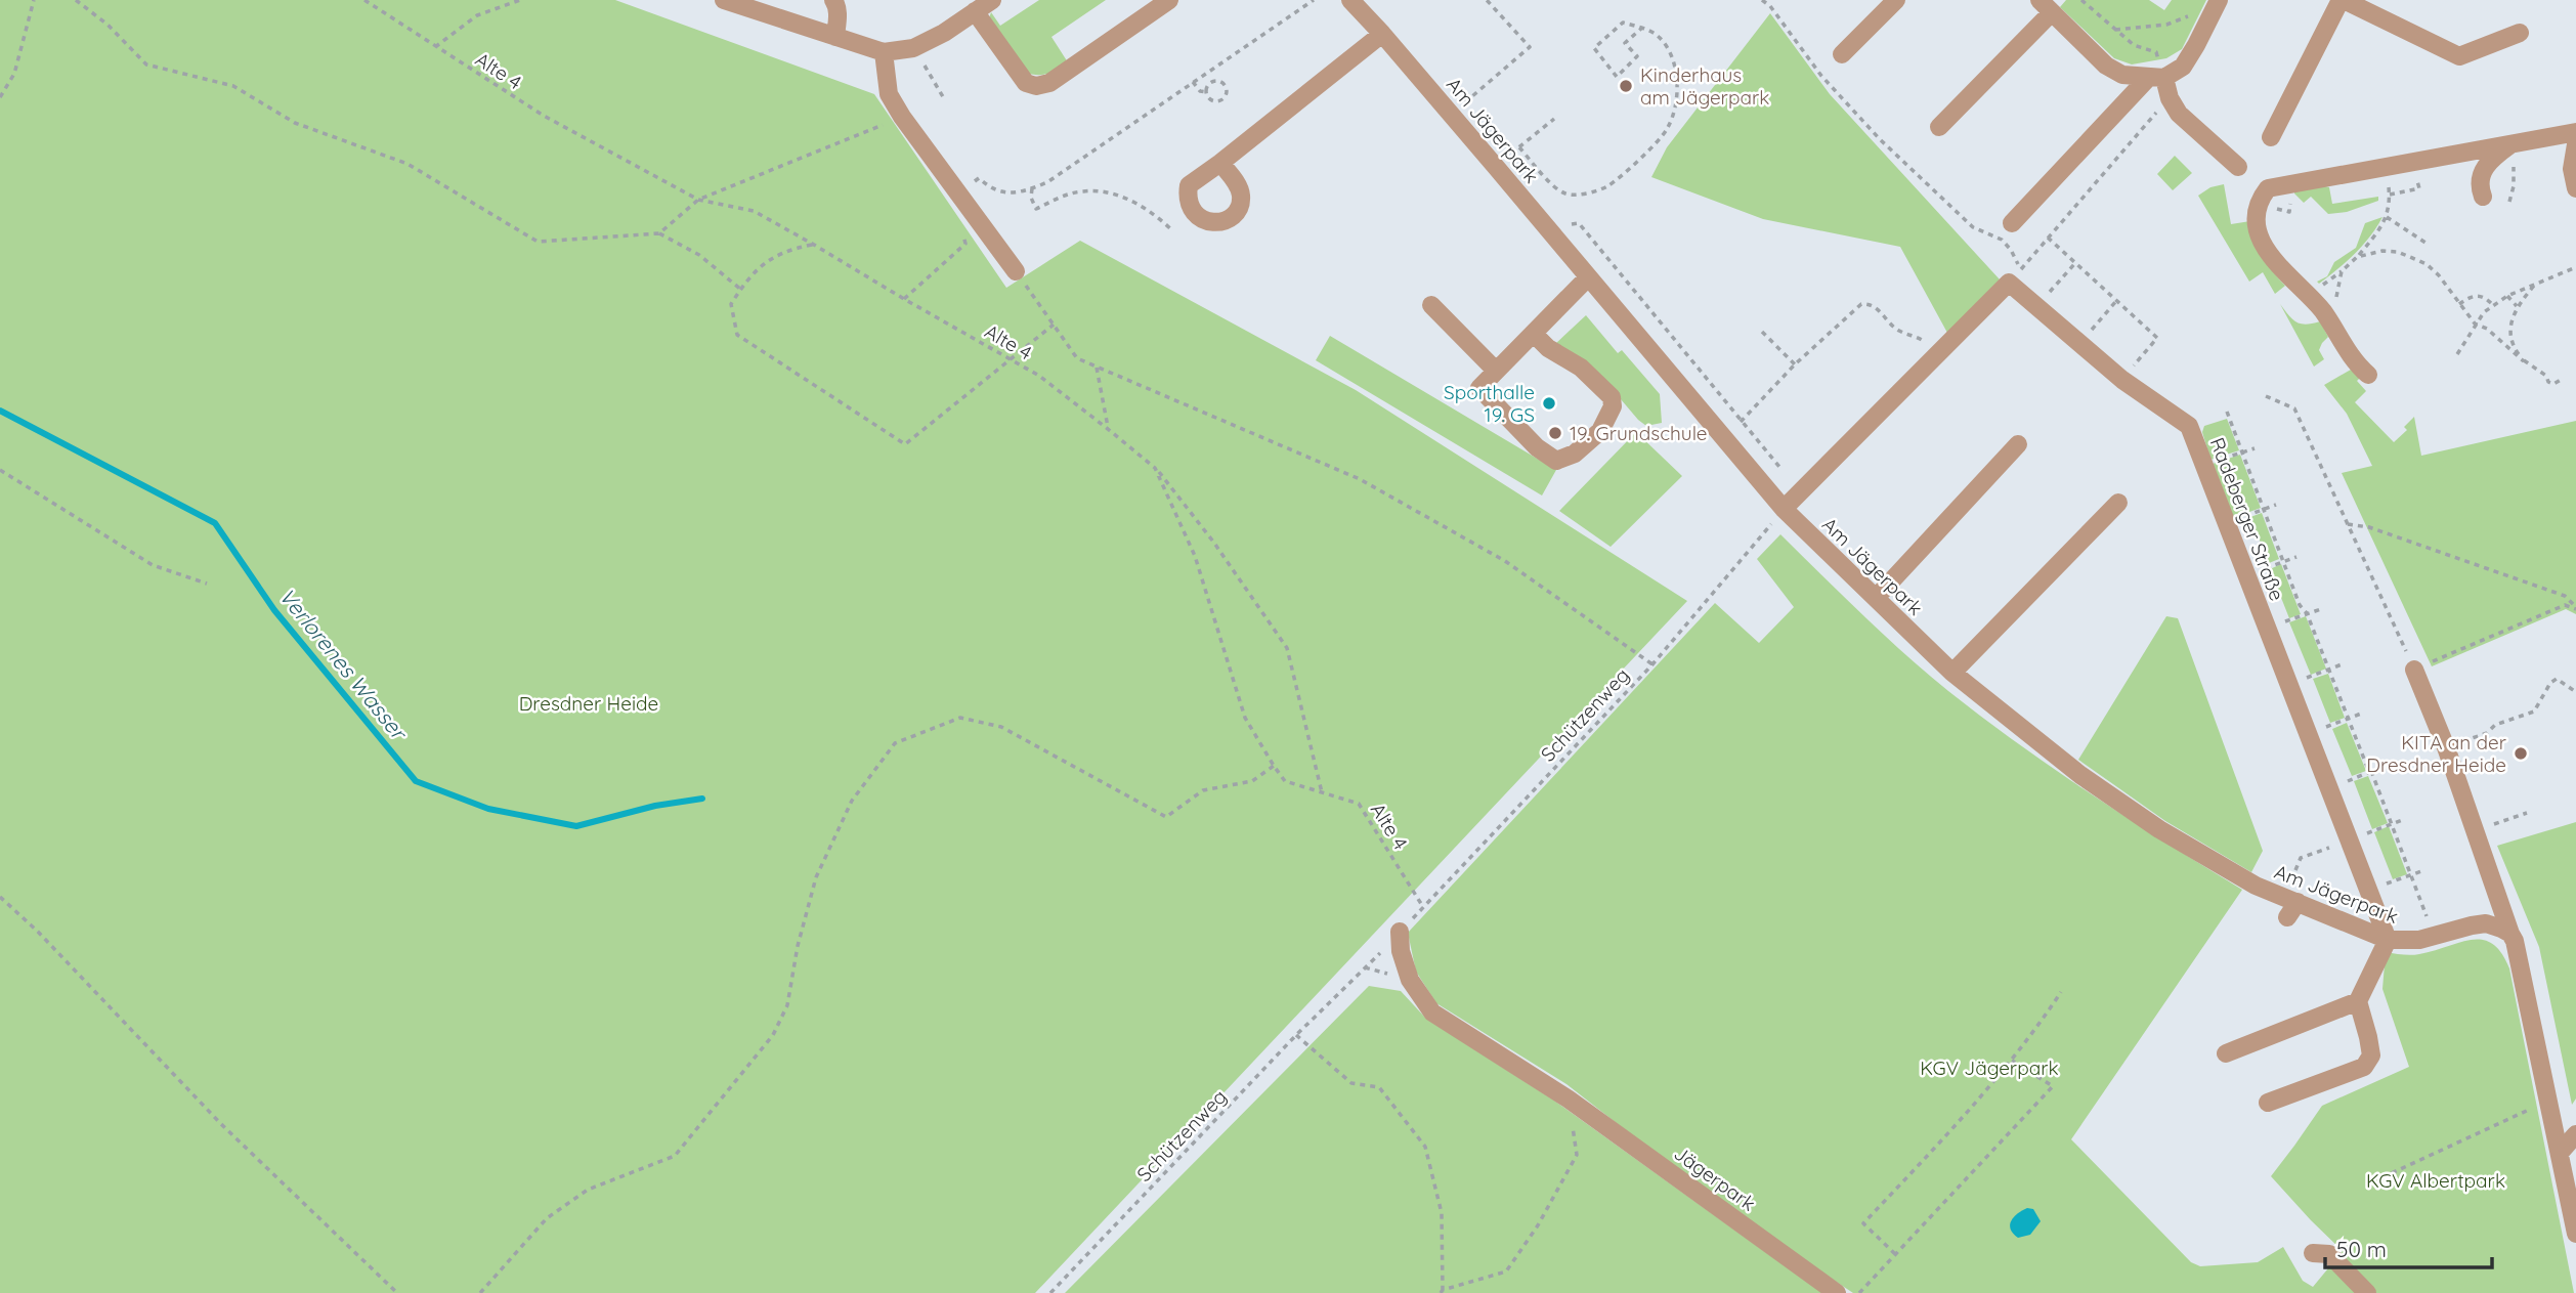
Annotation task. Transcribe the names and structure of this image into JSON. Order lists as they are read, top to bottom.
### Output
{
  "streets": {
    "street": ["Am Jägerpark", "Radeberger Straße", "Jägerpark"],
    "path": ["Alte 4", "Schützenweg"]
  },
  "crossings": [
    ["Alte 4", "Schützenweg"],
    ["Am Jägerpark", "Radeberger Straße"],
    ["Am Jägerpark", "Schützenweg"],
    ["Radeberger Straße", "Schützenweg"],
    ["Schützenweg", "Jägerpark"]
  ],
  "water": ["Verlorenes Wasser"],
  "parks": ["Dresdner Heide", "KGV Jägerpark", "KGV Albertpark"],
  "places": [
    "Kinderhaus am Jägerpark",
    "Sporthalle 19. GS",
    "19. Grundschule",
    "KITA an der Dresdner Heide"
  ],
  "scale_bar": "50 m"
}
